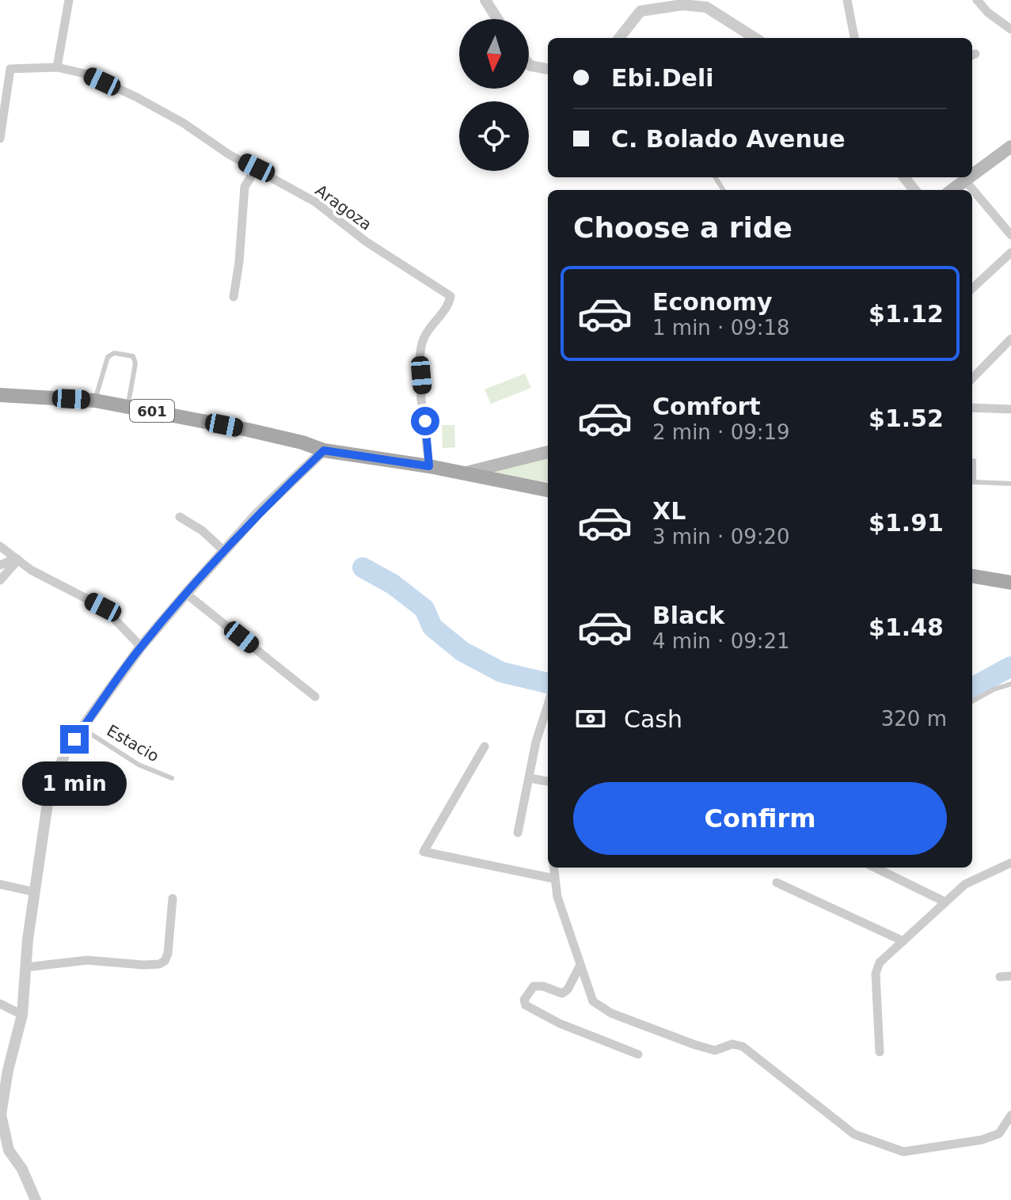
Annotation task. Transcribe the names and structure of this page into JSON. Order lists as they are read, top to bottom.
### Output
{
  "streets": {
    "main road": ["601"],
    "street": ["Aragoza"],
    "lane": ["Estacio"]
  },
  "crossings": [
    ["Aragoza", "601"]
  ],
  "north": "bottom",
  "page": {
    "banner": ["Ebi.Deli", "C. Bolado Avenue"],
    "heading": "Choose a ride",
    "list": [
      {
        "name": "Economy",
        "note": "1 min · 09:18",
        "value": "$1.12"
      },
      {
        "name": "Comfort",
        "note": "2 min · 09:19",
        "value": "$1.52"
      },
      {
        "name": "XL",
        "note": "3 min · 09:20",
        "value": "$1.91"
      },
      {
        "name": "Black",
        "note": "4 min · 09:21",
        "value": "$1.48"
      }
    ],
    "pay": ["Cash", "320 m"],
    "bubble": "1 min",
    "buttons": "Confirm"
  }
}
